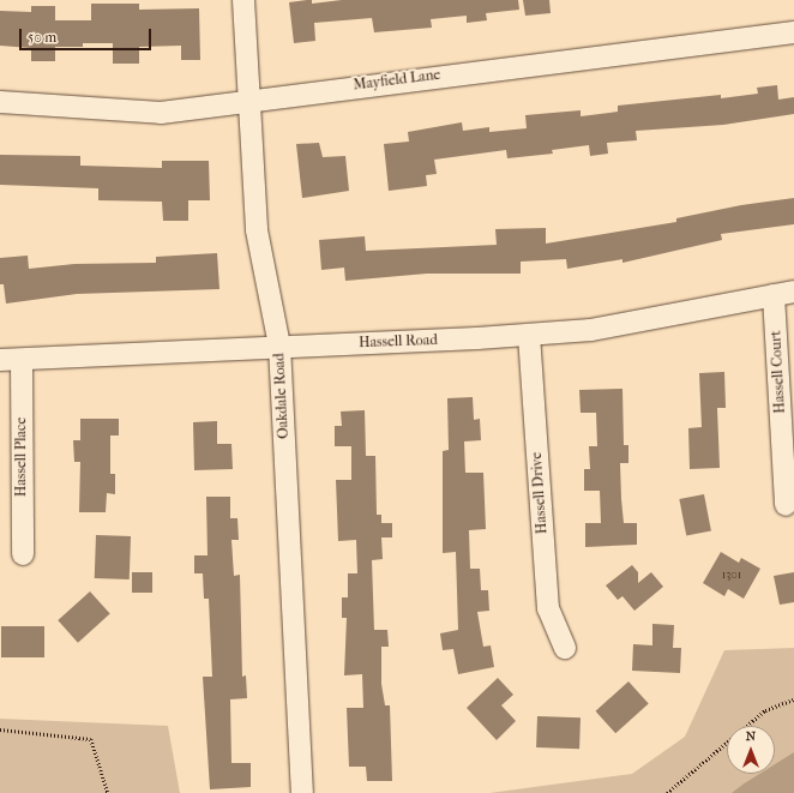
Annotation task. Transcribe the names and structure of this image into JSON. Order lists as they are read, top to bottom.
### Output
{
  "streets": {
    "street": [
      "Mayfield Lane",
      "Hassell Road",
      "Hassell Court",
      "Oakdale Road",
      "Hassell Place",
      "Hassell Drive"
    ]
  },
  "crossings": [
    ["Mayfield Lane", "Oakdale Road"],
    ["Hassell Road", "Hassell Court"],
    ["Hassell Road", "Oakdale Road"],
    ["Hassell Road", "Hassell Place"],
    ["Hassell Road", "Hassell Drive"]
  ],
  "house_numbers": ["1301"],
  "scale_bar": "50 m",
  "north": "top"
}
